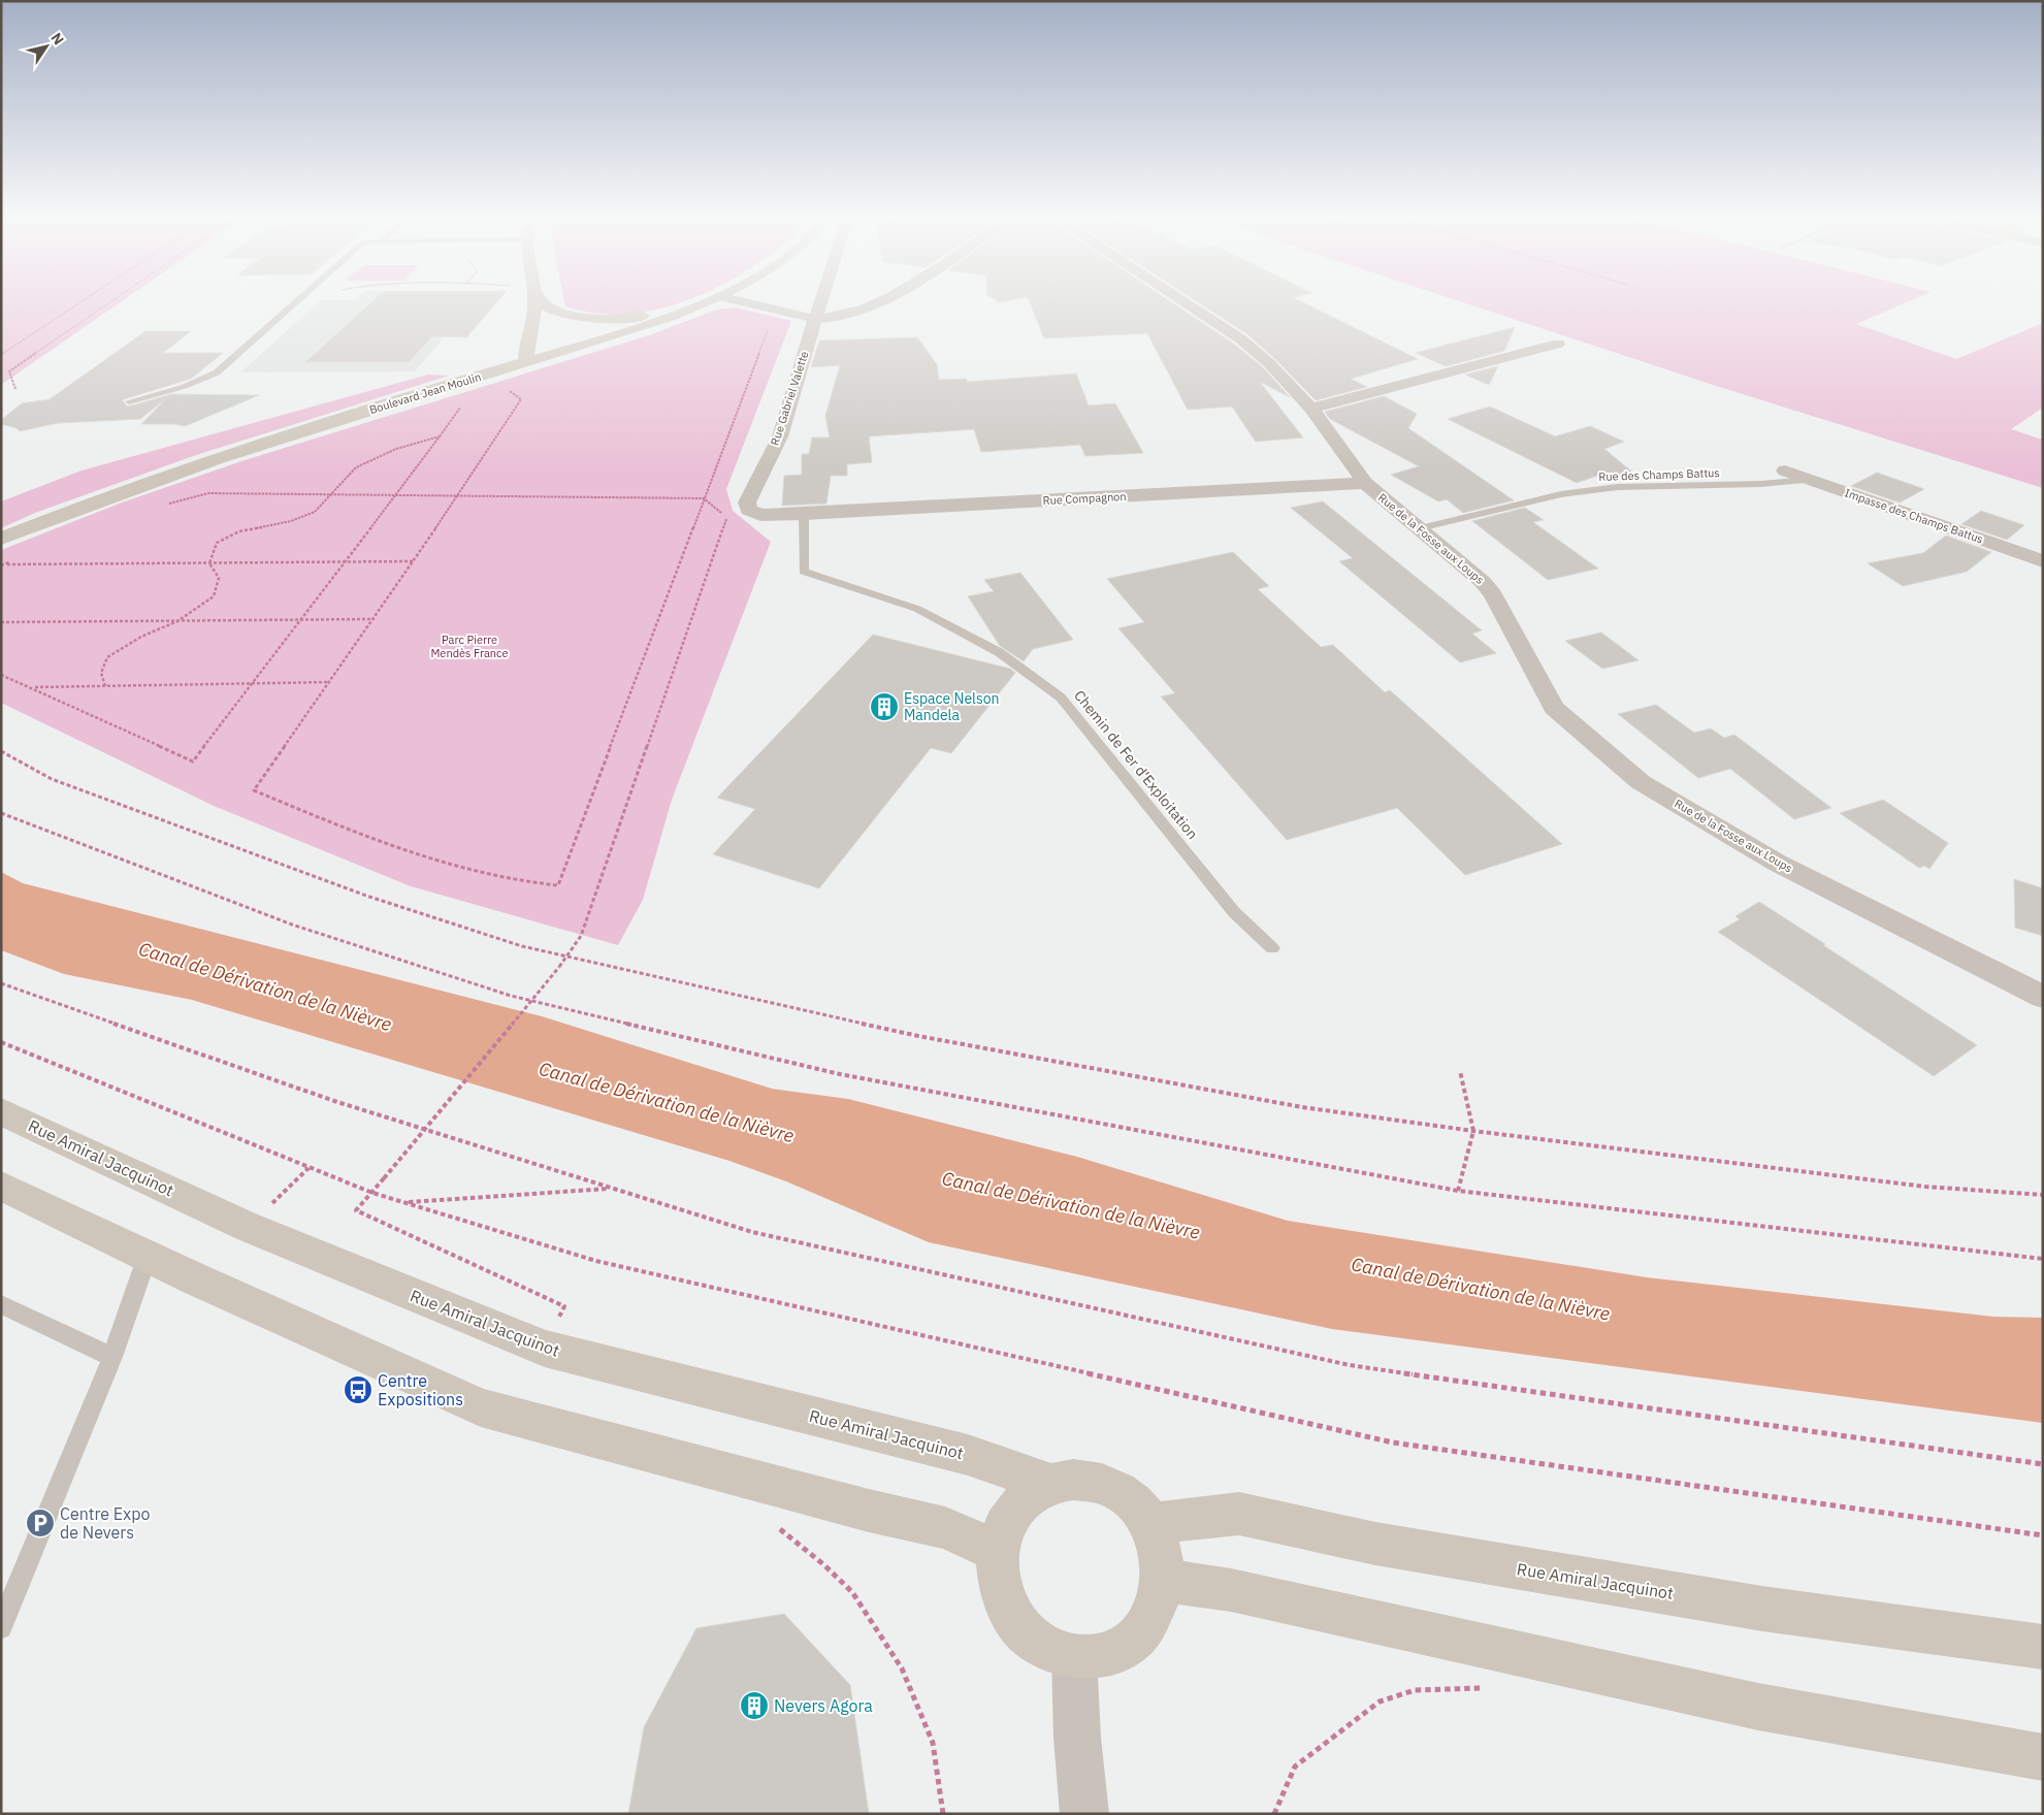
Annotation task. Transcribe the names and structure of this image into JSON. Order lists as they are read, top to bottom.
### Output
{
  "streets": {
    "main road": ["Boulevard Jean Moulin", "Rue Amiral Jacquinot"],
    "street": [
      "Rue Gabriel Valette",
      "Rue Compagnon",
      "Impasse des Champs Battus",
      "Rue de la Fosse aux Loups"
    ],
    "lane": ["Rue des Champs Battus", "Chemin de Fer d'Exploitation"]
  },
  "crossings": [
    ["Rue Gabriel Valette", "Rue Compagnon"],
    ["Rue Gabriel Valette", "Chemin de Fer d'Exploitation"],
    ["Rue des Champs Battus", "Impasse des Champs Battus"],
    ["Rue des Champs Battus", "Rue de la Fosse aux Loups"],
    ["Rue Compagnon", "Rue de la Fosse aux Loups"],
    ["Rue Compagnon", "Chemin de Fer d'Exploitation"]
  ],
  "water": ["Canal de Dérivation de la Nièvre"],
  "parks": ["Parc Pierre Mendès France"],
  "places": {
    "building": ["Espace Nelson Mandela", "Nevers Agora"],
    "bus stop": ["Centre Expositions"],
    "parking": ["Centre Expo de Nevers"]
  },
  "north": "top right"
}
